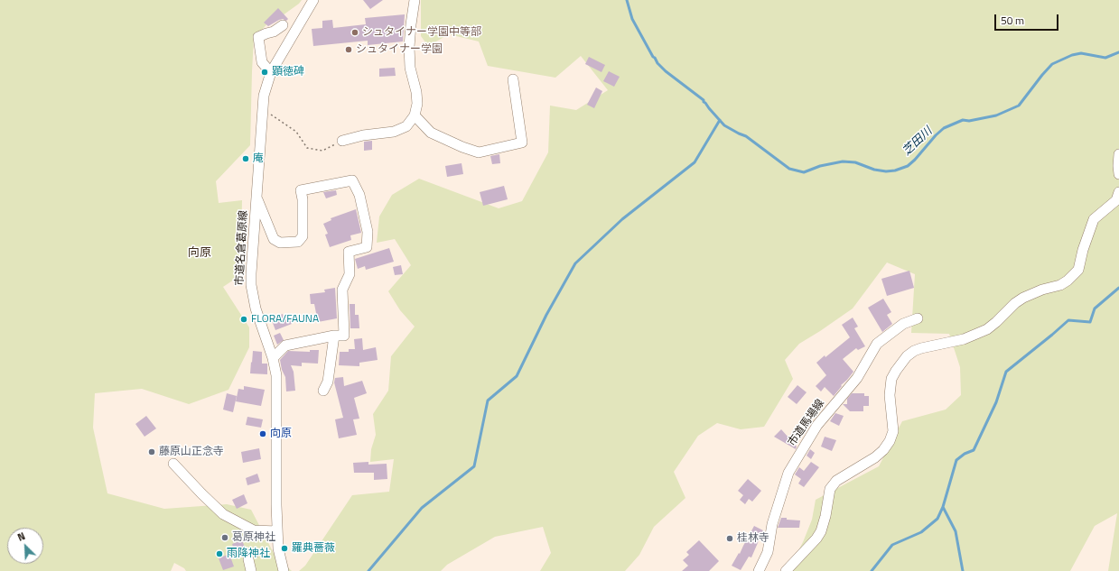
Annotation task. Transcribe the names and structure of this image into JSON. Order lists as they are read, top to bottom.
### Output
{
  "streets": {
    "street": ["市道名倉葛原線", "市道馬場線"]
  },
  "districts": ["向原"],
  "water": ["芝田川"],
  "places": [
    "シュタイナー学園中等部",
    "シュタイナー学園",
    "顕徳碑",
    "庵",
    "FLORA/FAUNA",
    "向原",
    "藤原山正念寺",
    "葛原神社",
    "桂林寺",
    "羅典薔薇",
    "雨降神社"
  ],
  "scale_bar": "50 m",
  "north": "top left"
}
